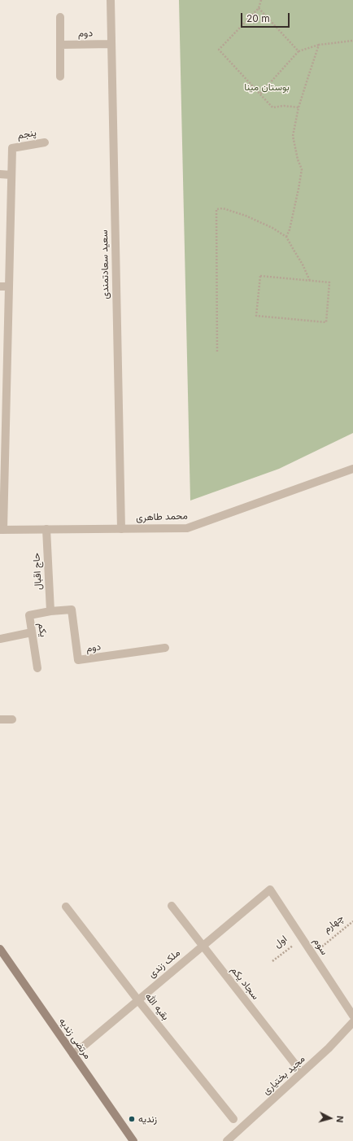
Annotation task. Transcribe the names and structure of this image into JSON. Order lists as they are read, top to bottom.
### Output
{
  "streets": {
    "main road": ["مرتضی زندیه"],
    "street": [
      "دوم",
      "پنجم",
      "سعید سعادتمندی",
      "محمد طاهری",
      "حاج اقبال",
      "یکم",
      "سوم",
      "ملک زندی",
      "سجاد یکم",
      "بقیه الله",
      "مجید بختیاری"
    ],
    "path": ["چهارم", "اول"]
  },
  "crossings": [
    ["دوم", "سعید سعادتمندی"],
    ["دوم", "حاج اقبال"],
    ["دوم", "یکم"],
    ["سعید سعادتمندی", "محمد طاهری"],
    ["محمد طاهری", "حاج اقبال"],
    ["حاج اقبال", "یکم"],
    ["چهارم", "سوم"],
    ["اول", "سوم"],
    ["سوم", "ملک زندی"],
    ["ملک زندی", "سجاد یکم"],
    ["ملک زندی", "بقیه الله"],
    ["ملک زندی", "مرتضی زندیه"],
    ["سجاد یکم", "مجید بختیاری"]
  ],
  "parks": ["بوستان مینا"],
  "places": ["زندیه"],
  "scale_bar": "20 m",
  "north": "right"
}
